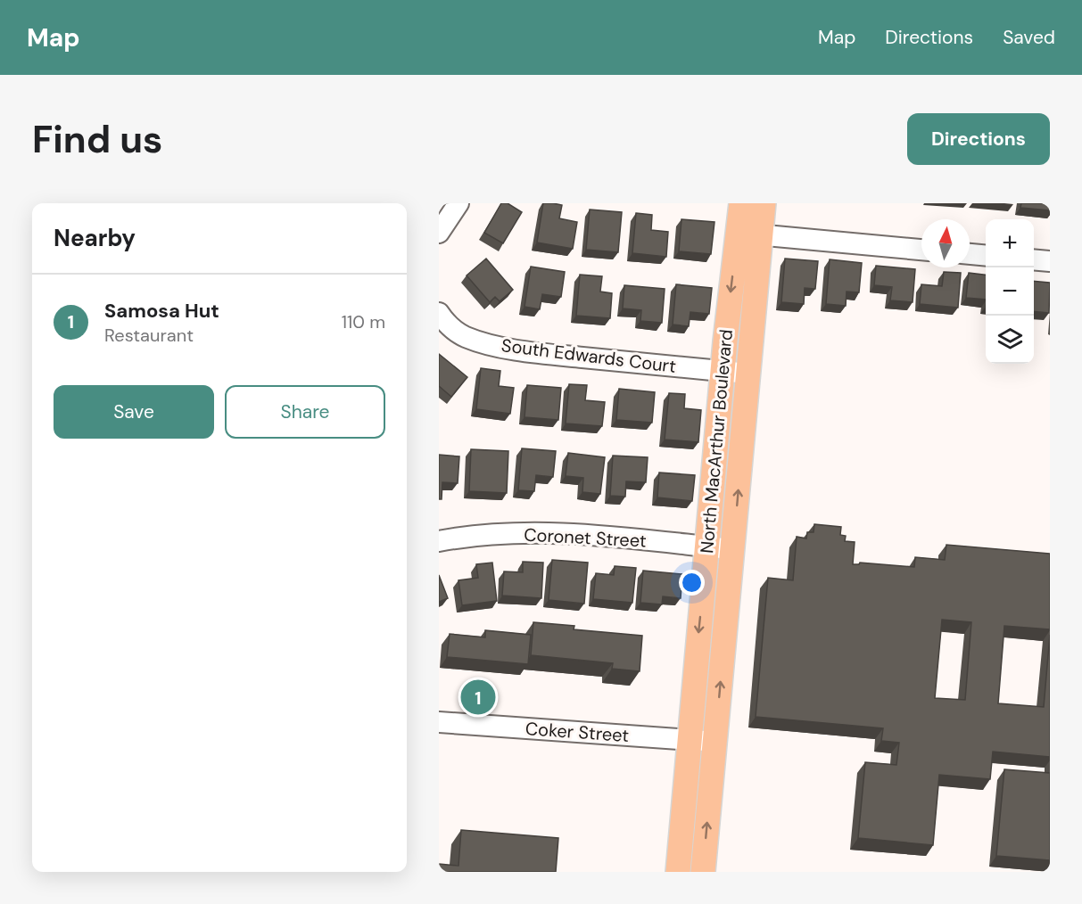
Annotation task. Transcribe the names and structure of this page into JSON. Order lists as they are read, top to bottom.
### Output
{
  "streets": {
    "main road": ["North MacArthur Boulevard"],
    "street": ["South Edwards Court", "Coronet Street", "Coker Street"]
  },
  "crossings": [
    ["South Edwards Court", "North MacArthur Boulevard"],
    ["North MacArthur Boulevard", "Coronet Street"],
    ["North MacArthur Boulevard", "Coker Street"]
  ],
  "north": "top",
  "page": {
    "header": "Map",
    "nav": ["Map", "Directions", "Saved"],
    "buttons": [
      "Directions",
      ["Save", "Share"]
    ],
    "title": "Find us",
    "heading": "Nearby",
    "map_buttons": ["+", "−"],
    "list": [
      {
        "mark": "1",
        "name": "Samosa Hut",
        "note": "Restaurant",
        "value": "110 m"
      }
    ],
    "pins": "1"
  }
}
